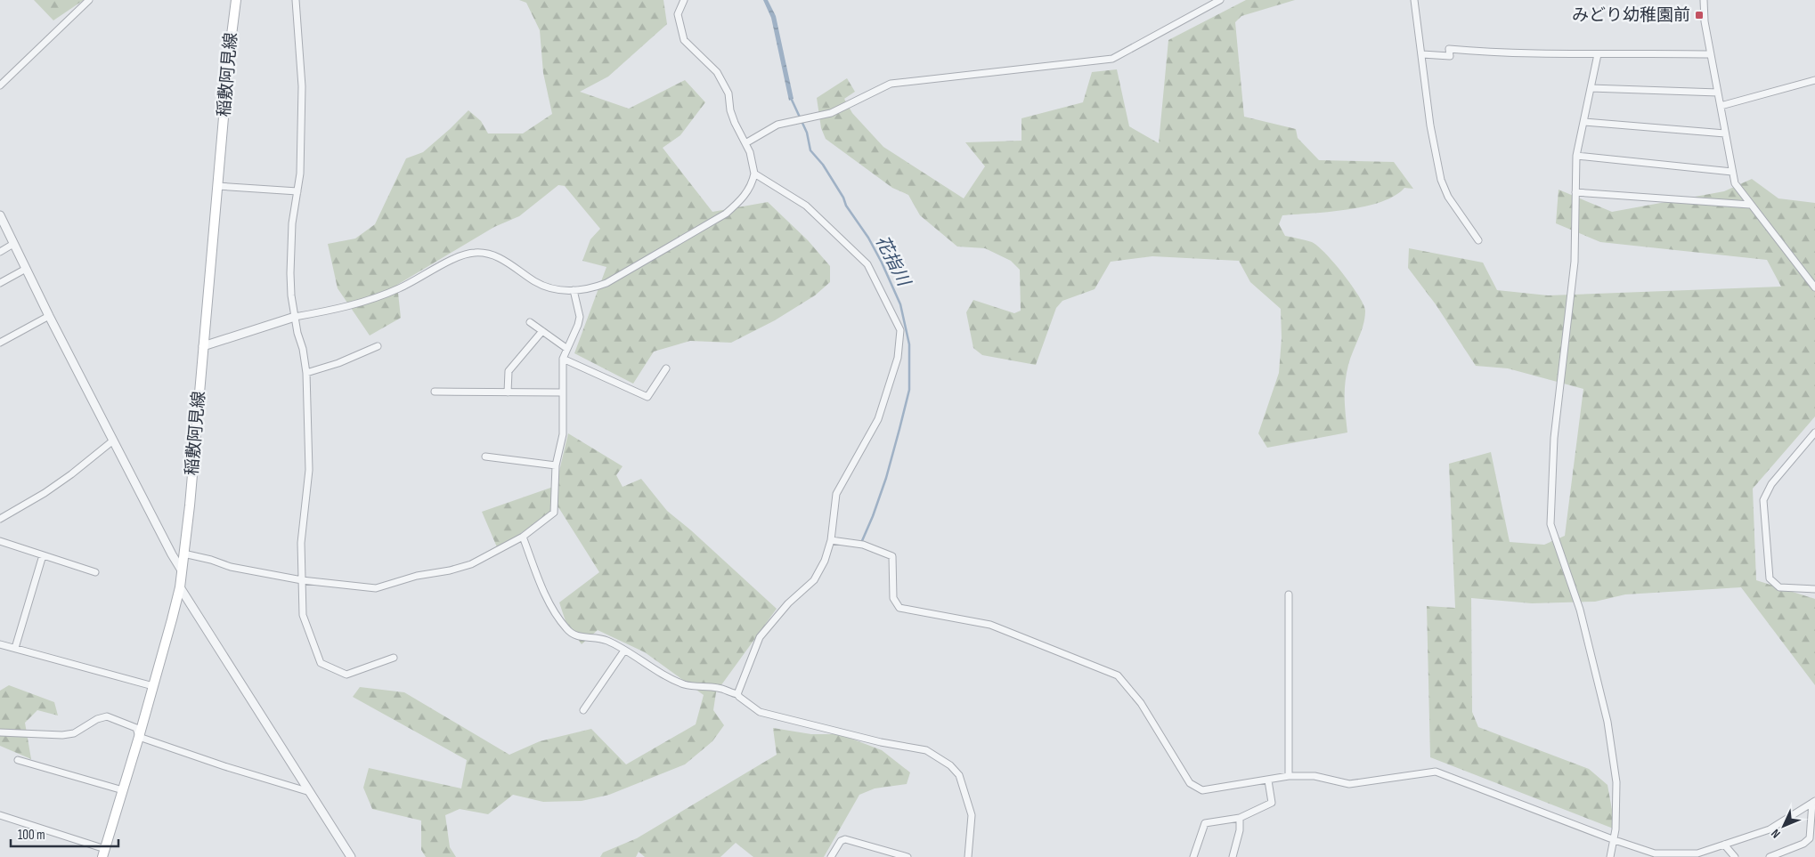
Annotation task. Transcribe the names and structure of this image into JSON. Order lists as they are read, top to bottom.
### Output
{
  "streets": {
    "main road": ["稲敷阿見線"]
  },
  "water": ["花指川"],
  "places": {
    "transit": ["みどり幼稚園前"]
  },
  "scale_bar": "100 m",
  "north": "bottom left"
}
